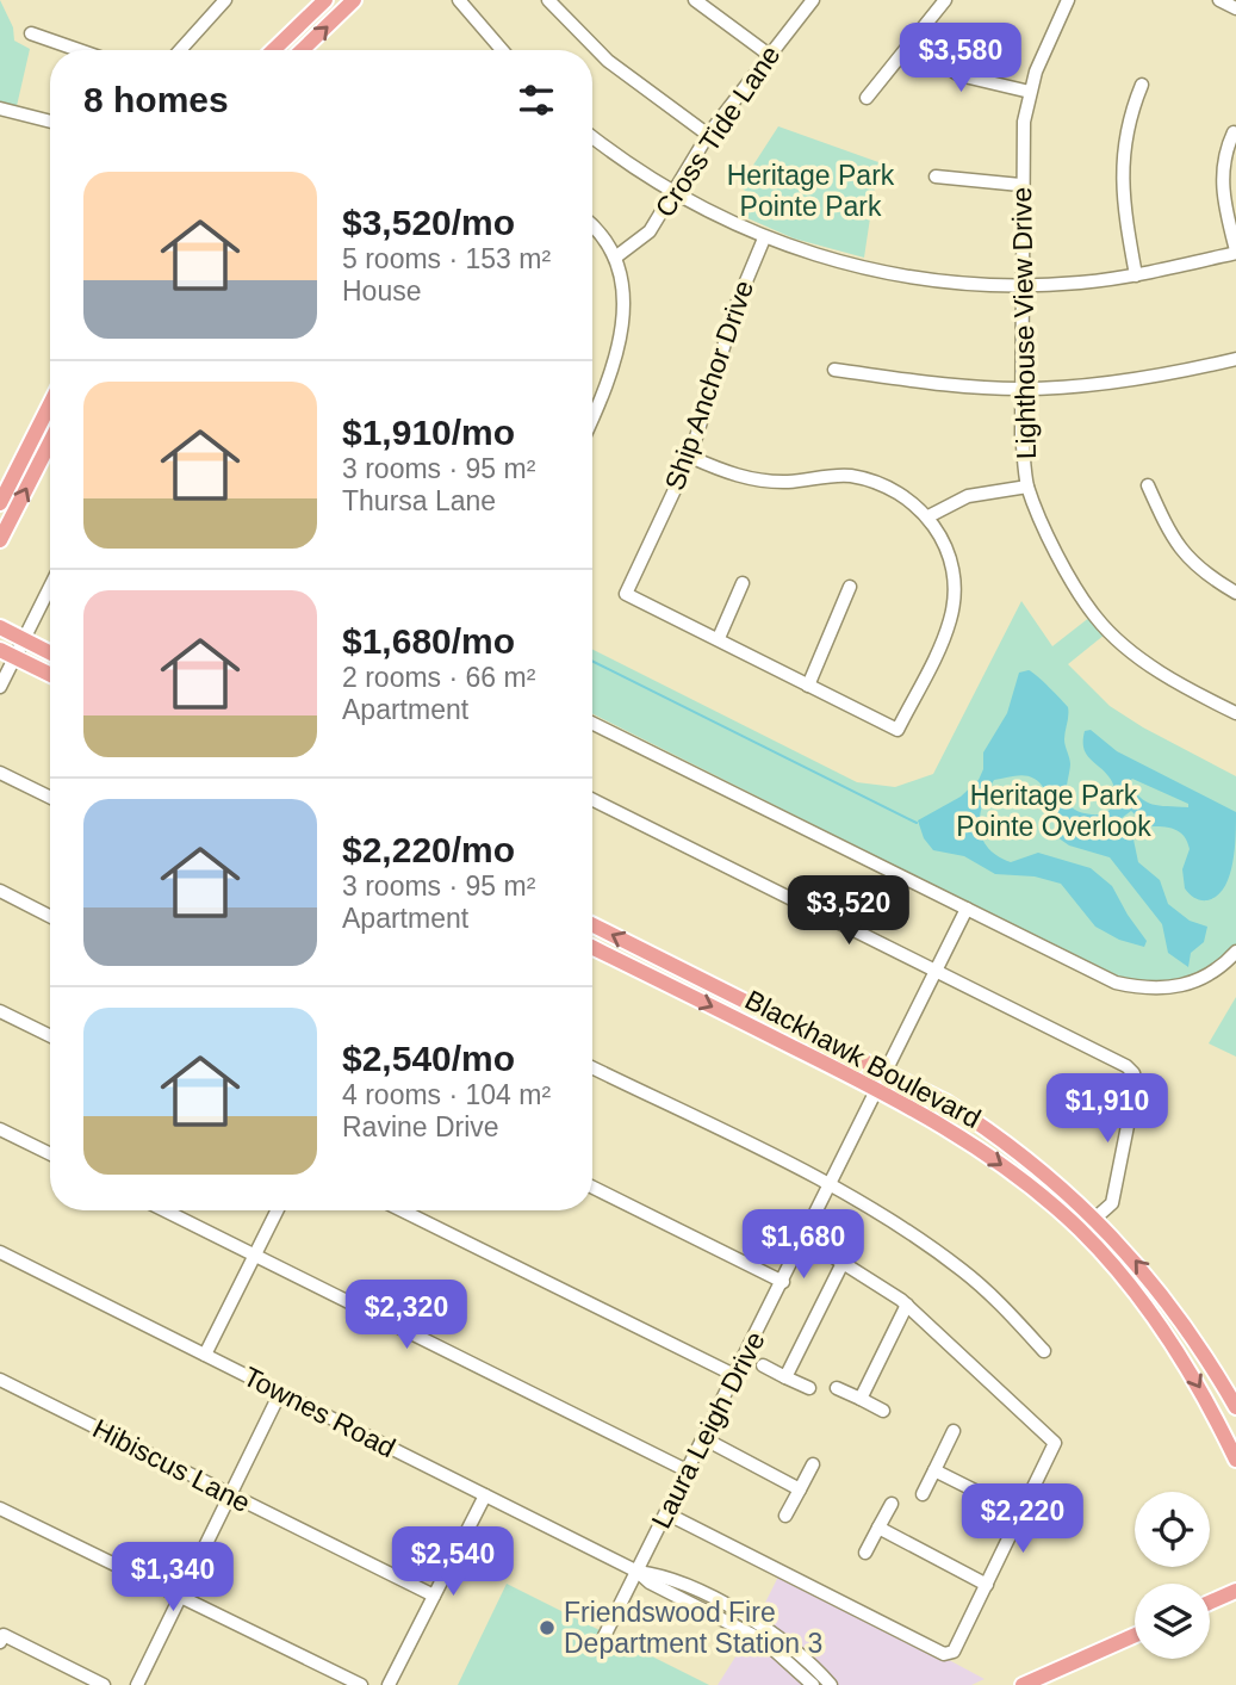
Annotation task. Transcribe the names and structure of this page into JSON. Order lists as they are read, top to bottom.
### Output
{
  "streets": {
    "main road": ["Blackhawk Boulevard"],
    "street": [
      "Cross Tide Lane",
      "Lighthouse View Drive",
      "Ship Anchor Drive",
      "Townes Road",
      "Laura Leigh Drive",
      "Hibiscus Lane"
    ]
  },
  "crossings": [
    ["Blackhawk Boulevard", "Laura Leigh Drive"],
    ["Townes Road", "Laura Leigh Drive"]
  ],
  "parks": ["Heritage Park Pointe Park", "Heritage Park Pointe Overlook"],
  "places": ["Friendswood Fire Department Station 3"],
  "page": {
    "price": [
      "$3,580",
      "$3,520",
      "$1,910",
      "$1,680",
      "$2,320",
      "$2,220",
      "$2,540",
      "$1,340"
    ],
    "heading": "8 homes",
    "list": [
      {
        "name": "$3,520/mo",
        "note": "5 rooms · 153 m² · House"
      },
      {
        "name": "$1,910/mo",
        "note": "3 rooms · 95 m² · Thursa Lane"
      },
      {
        "name": "$1,680/mo",
        "note": "2 rooms · 66 m² · Apartment"
      },
      {
        "name": "$2,220/mo",
        "note": "3 rooms · 95 m² · Apartment"
      },
      {
        "name": "$2,540/mo",
        "note": "4 rooms · 104 m² · Ravine Drive"
      }
    ]
  }
}
